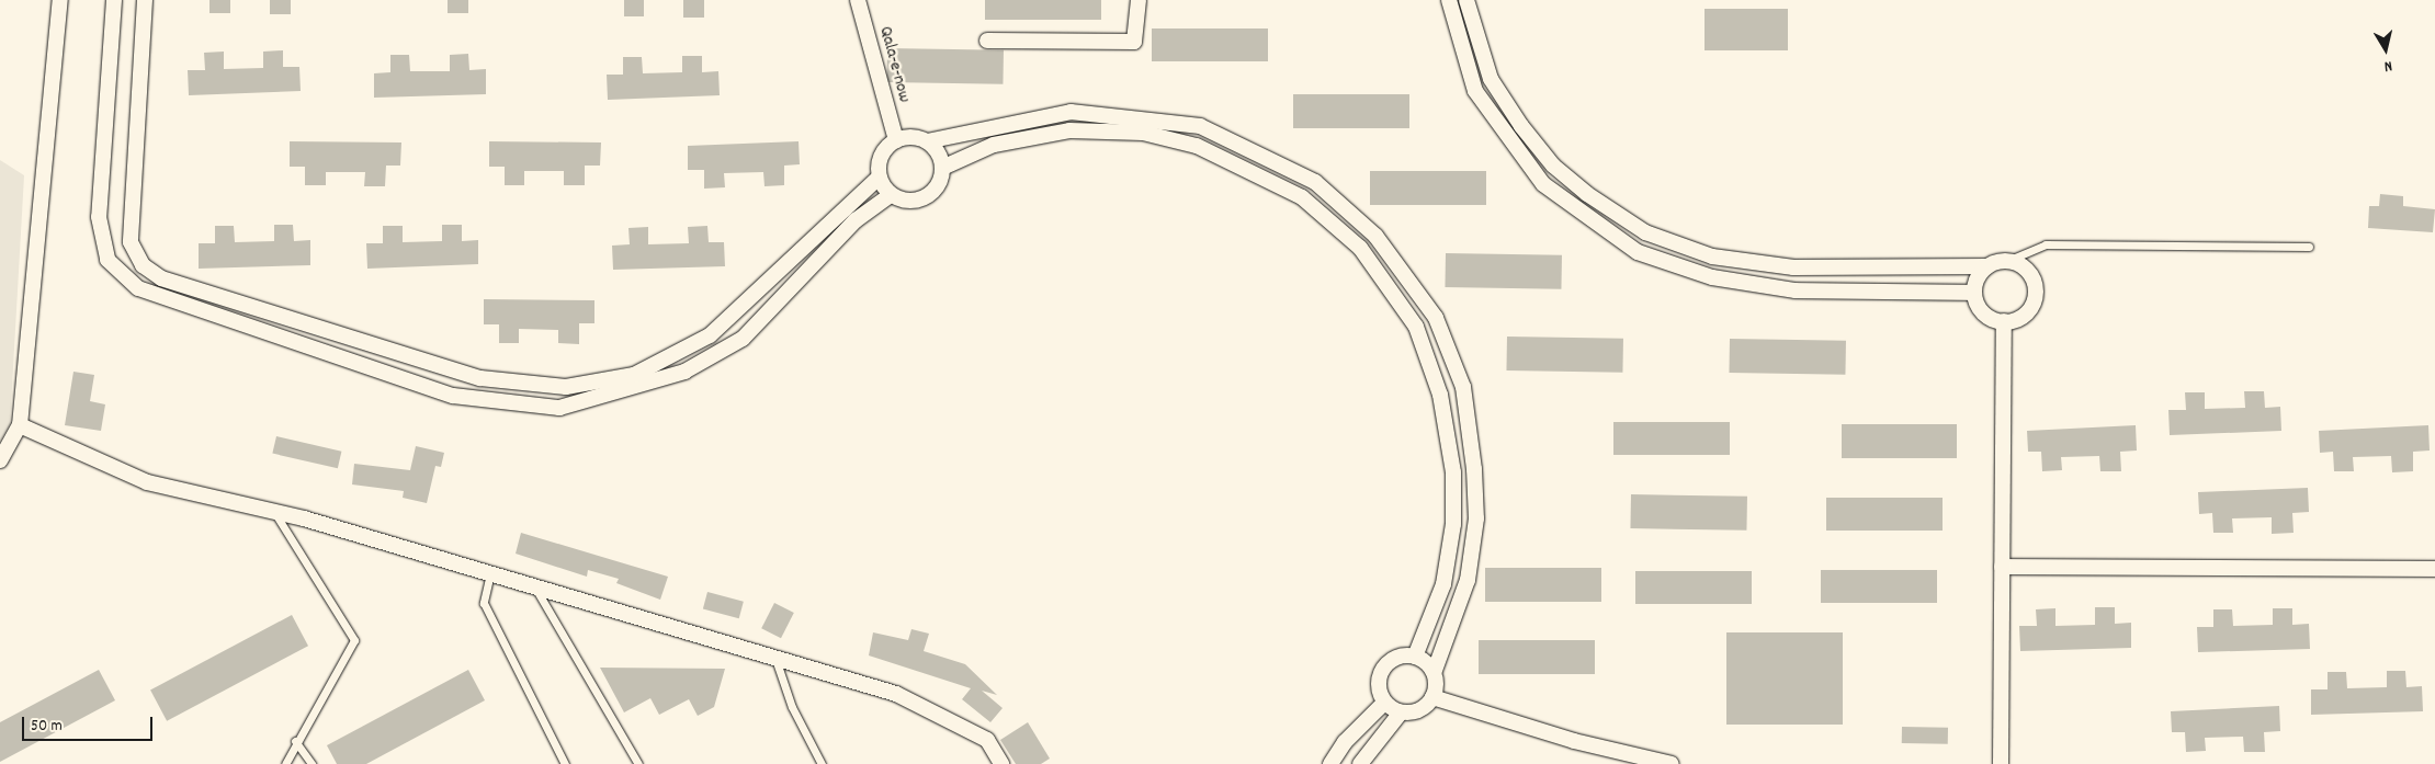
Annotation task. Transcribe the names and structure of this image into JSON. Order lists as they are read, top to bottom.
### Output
{
  "streets": {
    "street": ["Qala-e-now"]
  },
  "scale_bar": "50 m",
  "north": "bottom"
}
